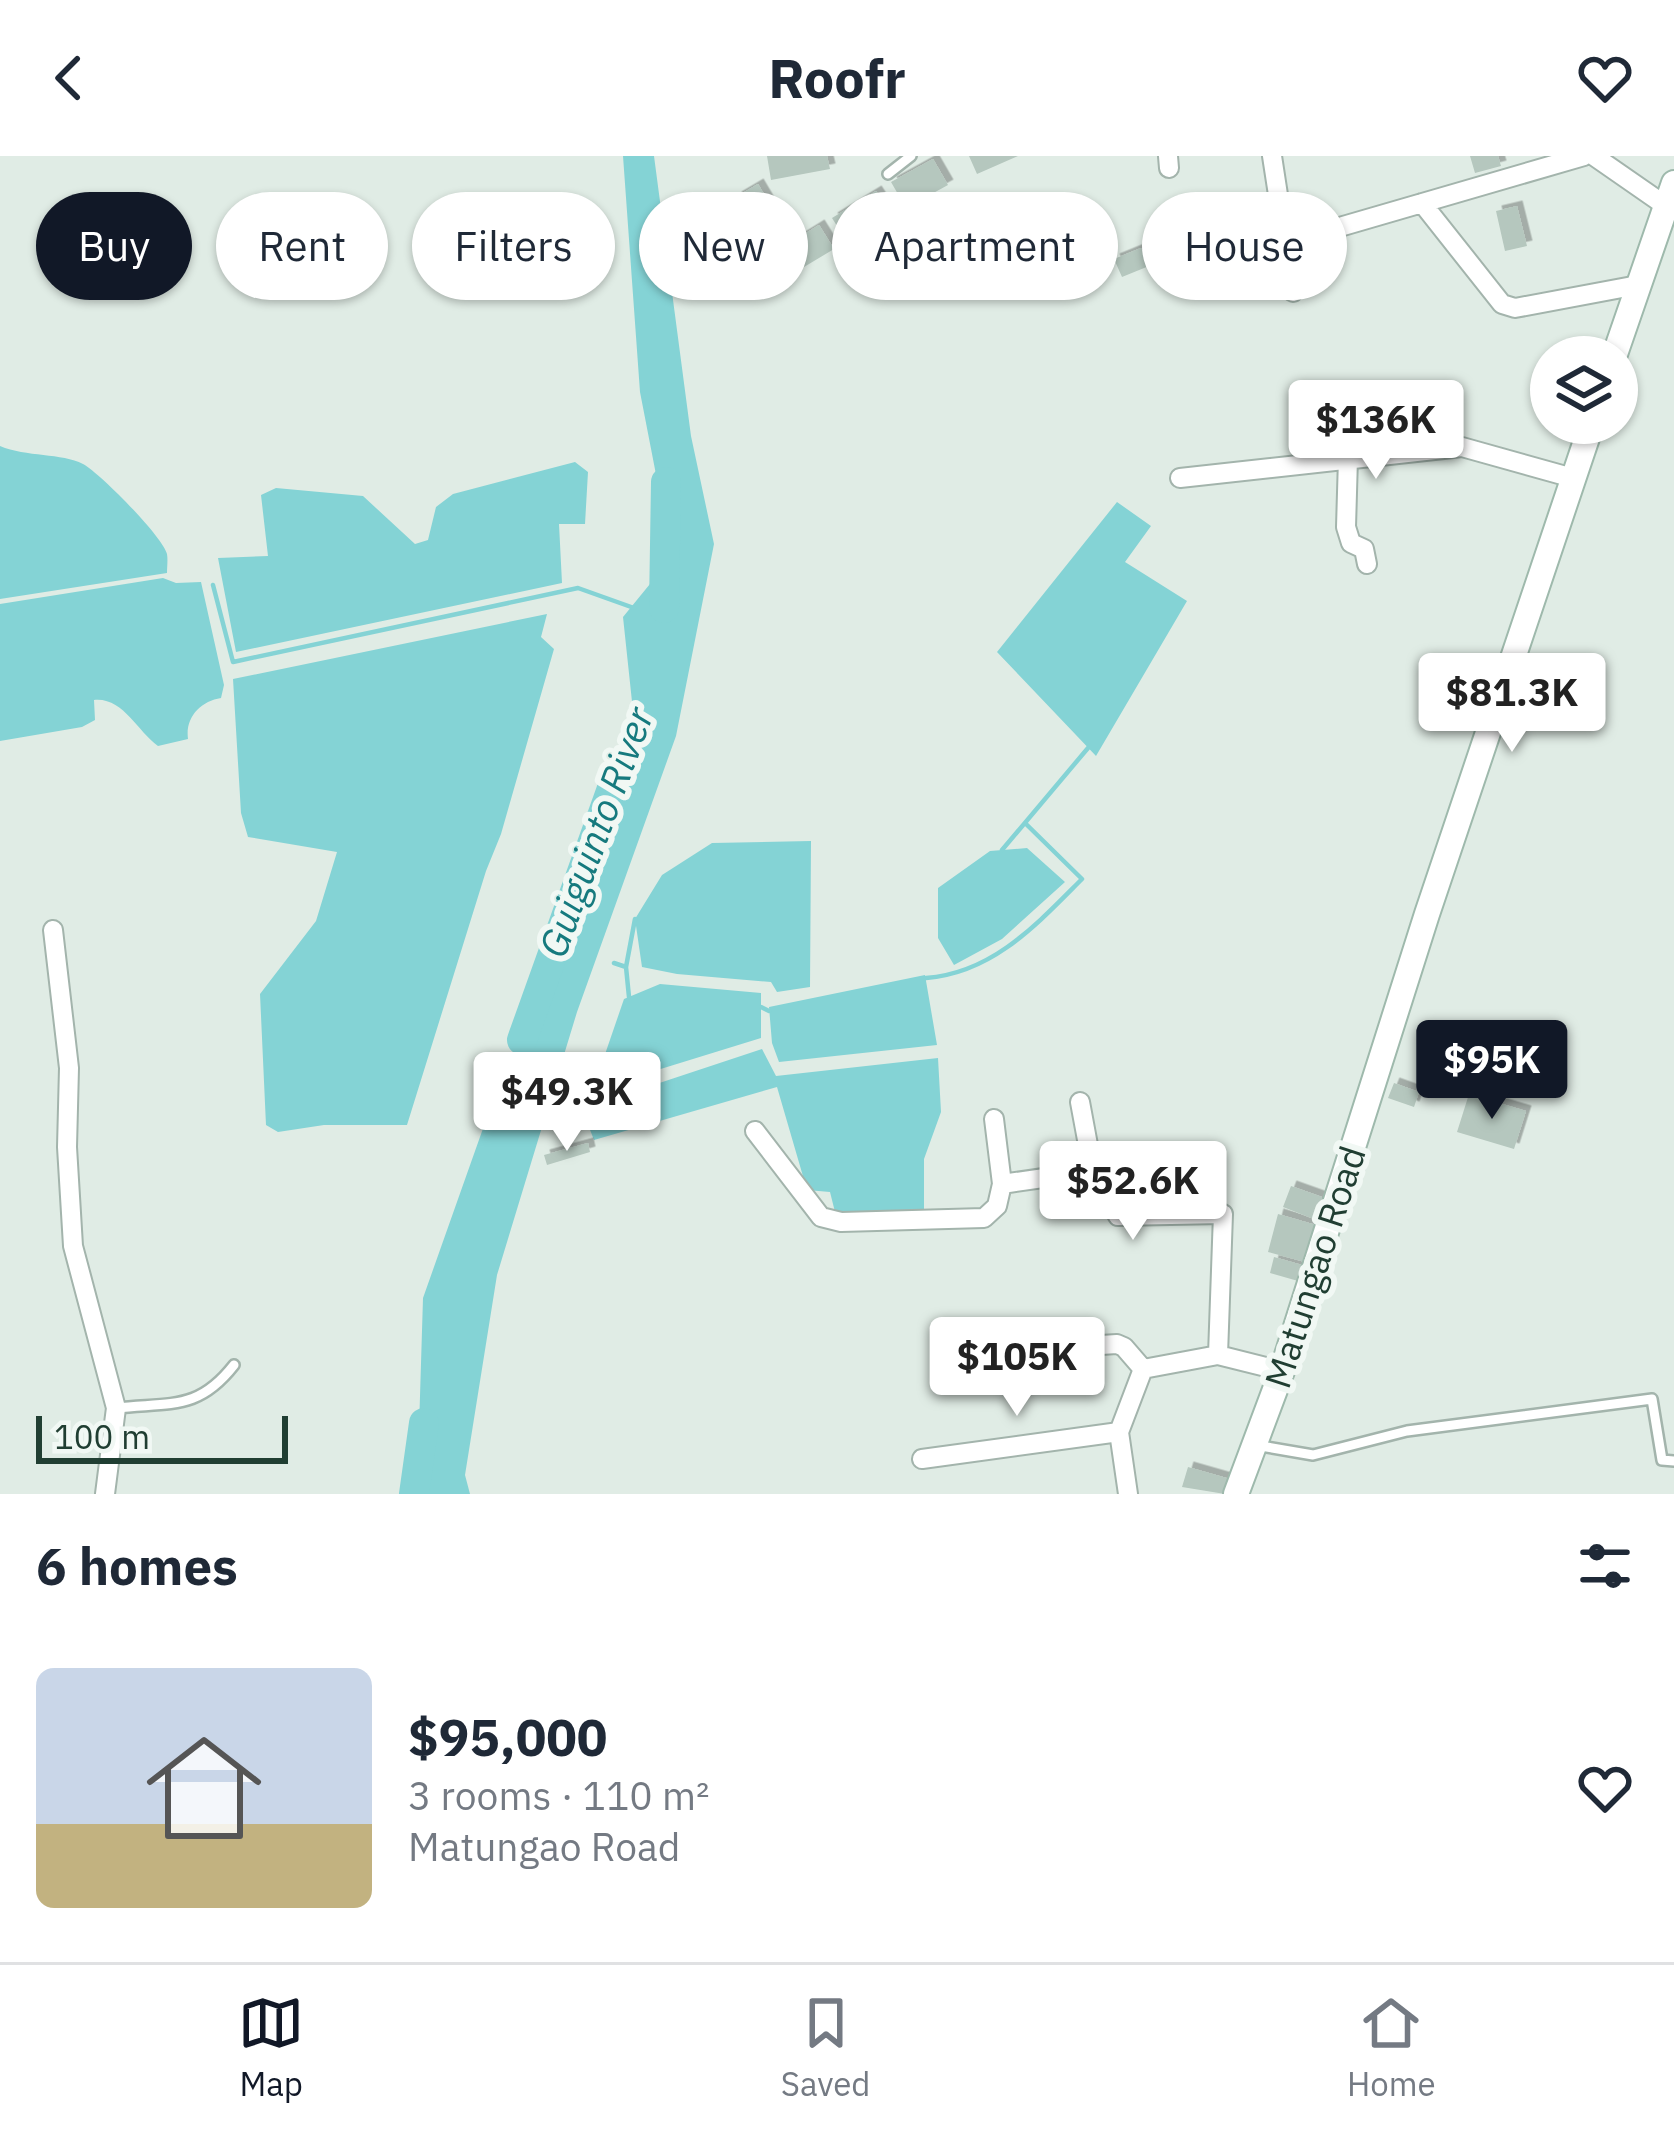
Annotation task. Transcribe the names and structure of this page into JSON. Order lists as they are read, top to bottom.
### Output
{
  "streets": {
    "main road": ["Matungao Road"]
  },
  "water": ["Guiguinto River"],
  "scale_bar": "100 m",
  "page": {
    "header": "Roofr",
    "chip": [
      "Buy",
      "Rent",
      "Filters",
      "New",
      "Apartment",
      "House"
    ],
    "price": [
      "$136K",
      "$81.3K",
      "$95K",
      "$49.3K",
      "$52.6K",
      "$105K"
    ],
    "scale": "100 m",
    "heading": "6 homes",
    "list": [
      {
        "name": "$95,000",
        "note": "3 rooms · 110 m² · Matungao Road"
      }
    ],
    "tabs": ["Map", "Saved", "Home"]
  }
}
